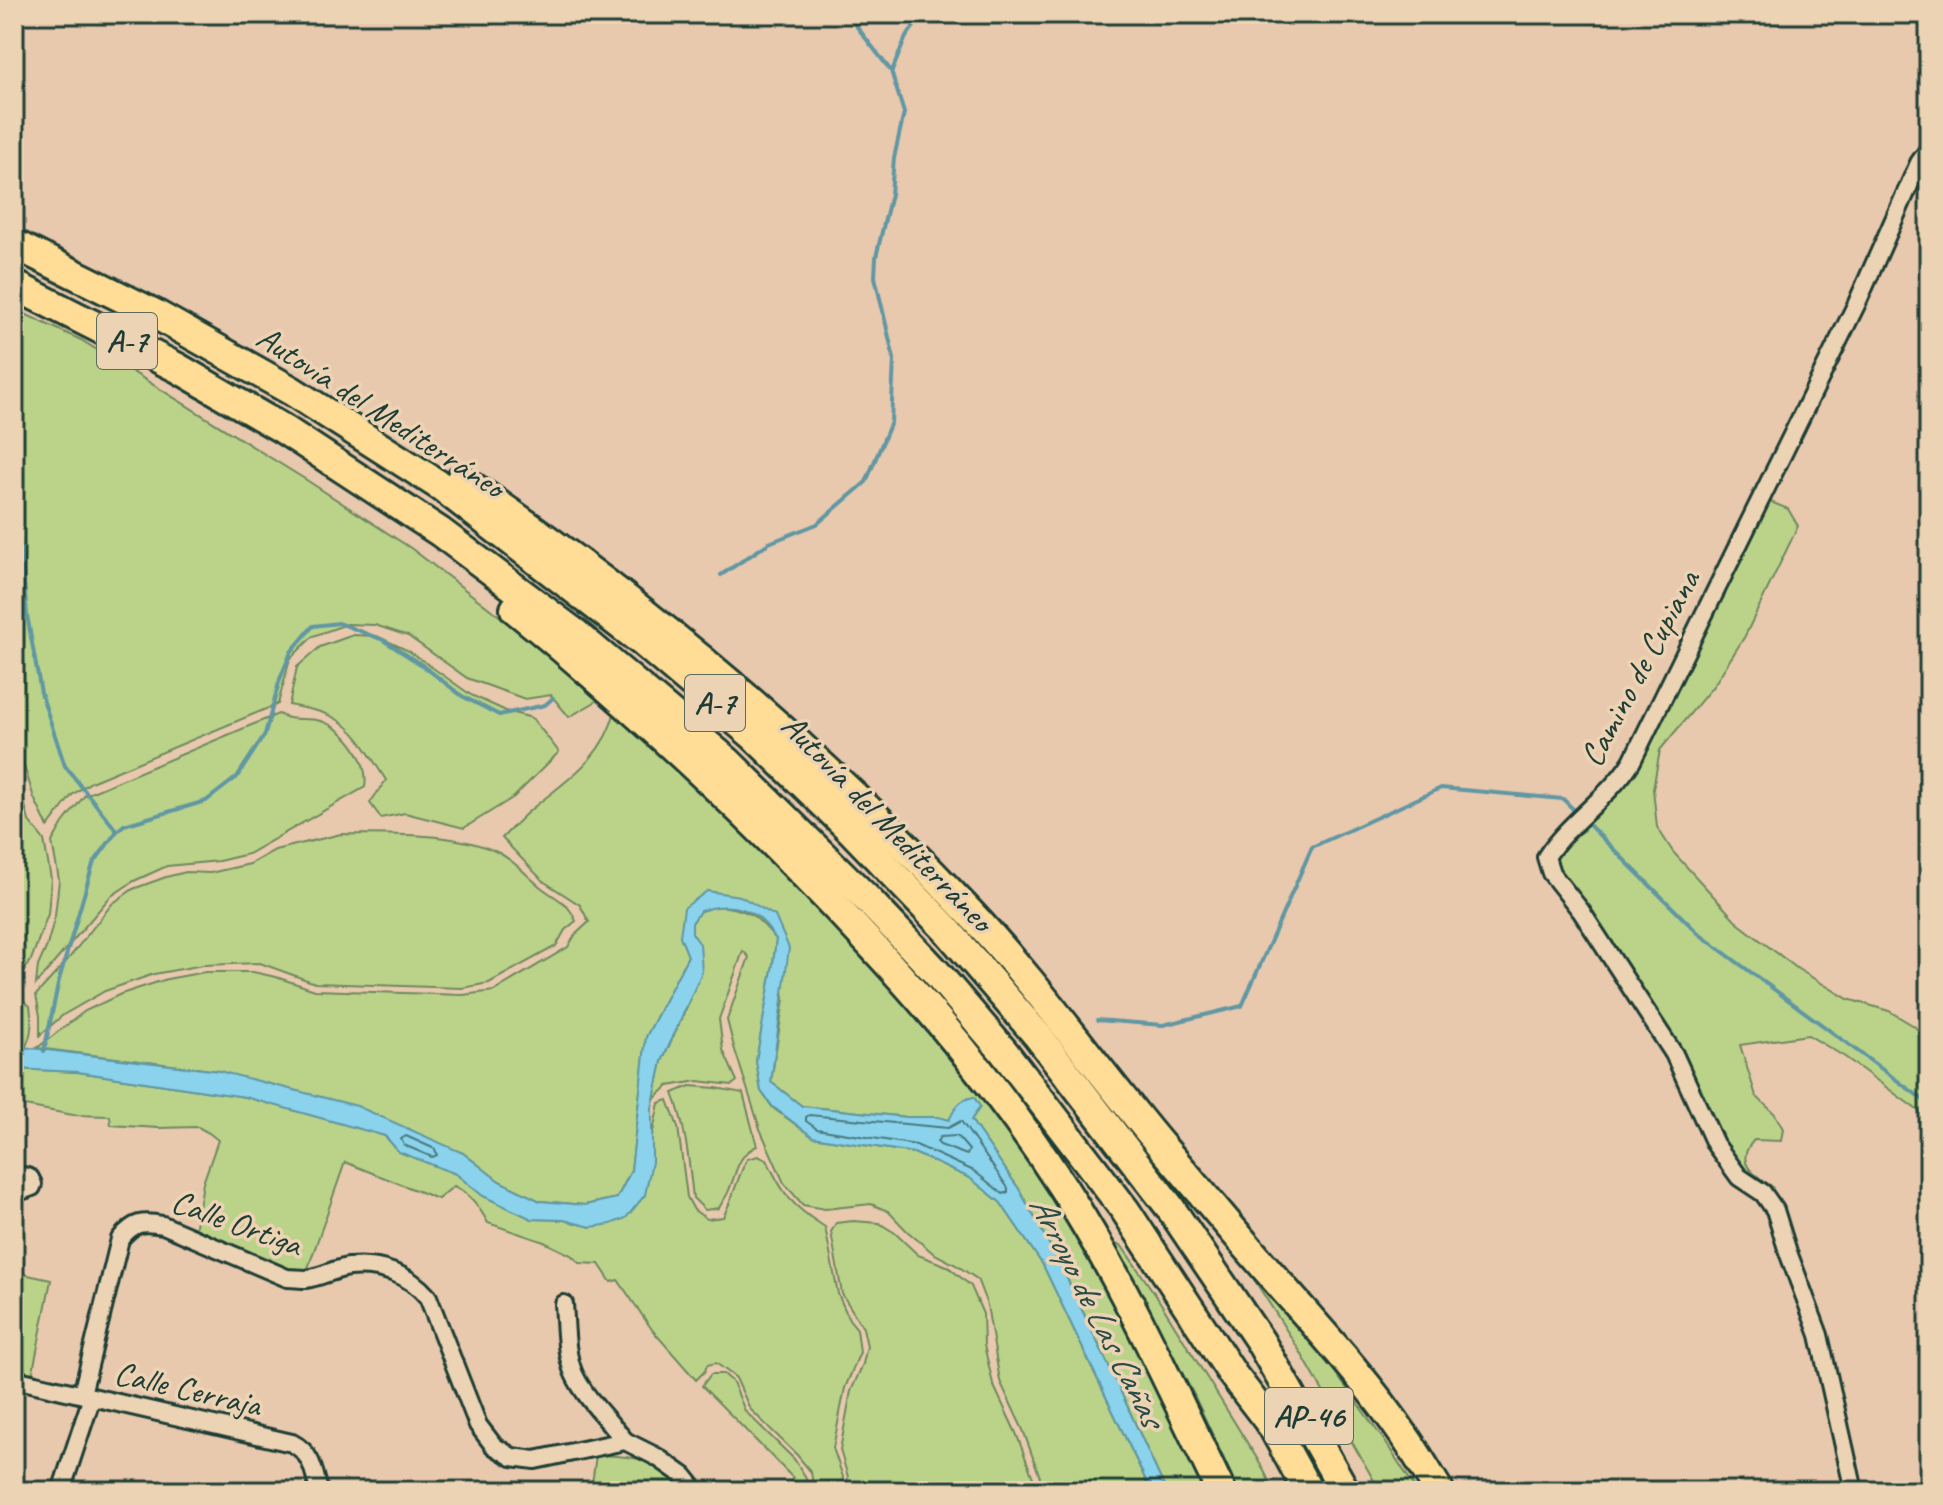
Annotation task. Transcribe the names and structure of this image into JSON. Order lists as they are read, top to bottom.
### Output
{
  "streets": {
    "highway": ["A-7", "Autovía del Mediterráneo", "AP-46"],
    "street": ["Camino de Cupiana", "Calle Ortiga", "Calle Cerraja"]
  },
  "crossings": [
    ["Autovía del Mediterráneo", "AP-46"],
    ["Calle Ortiga", "Calle Cerraja"]
  ],
  "water": ["Arroyo de Las Cañas"]
}
